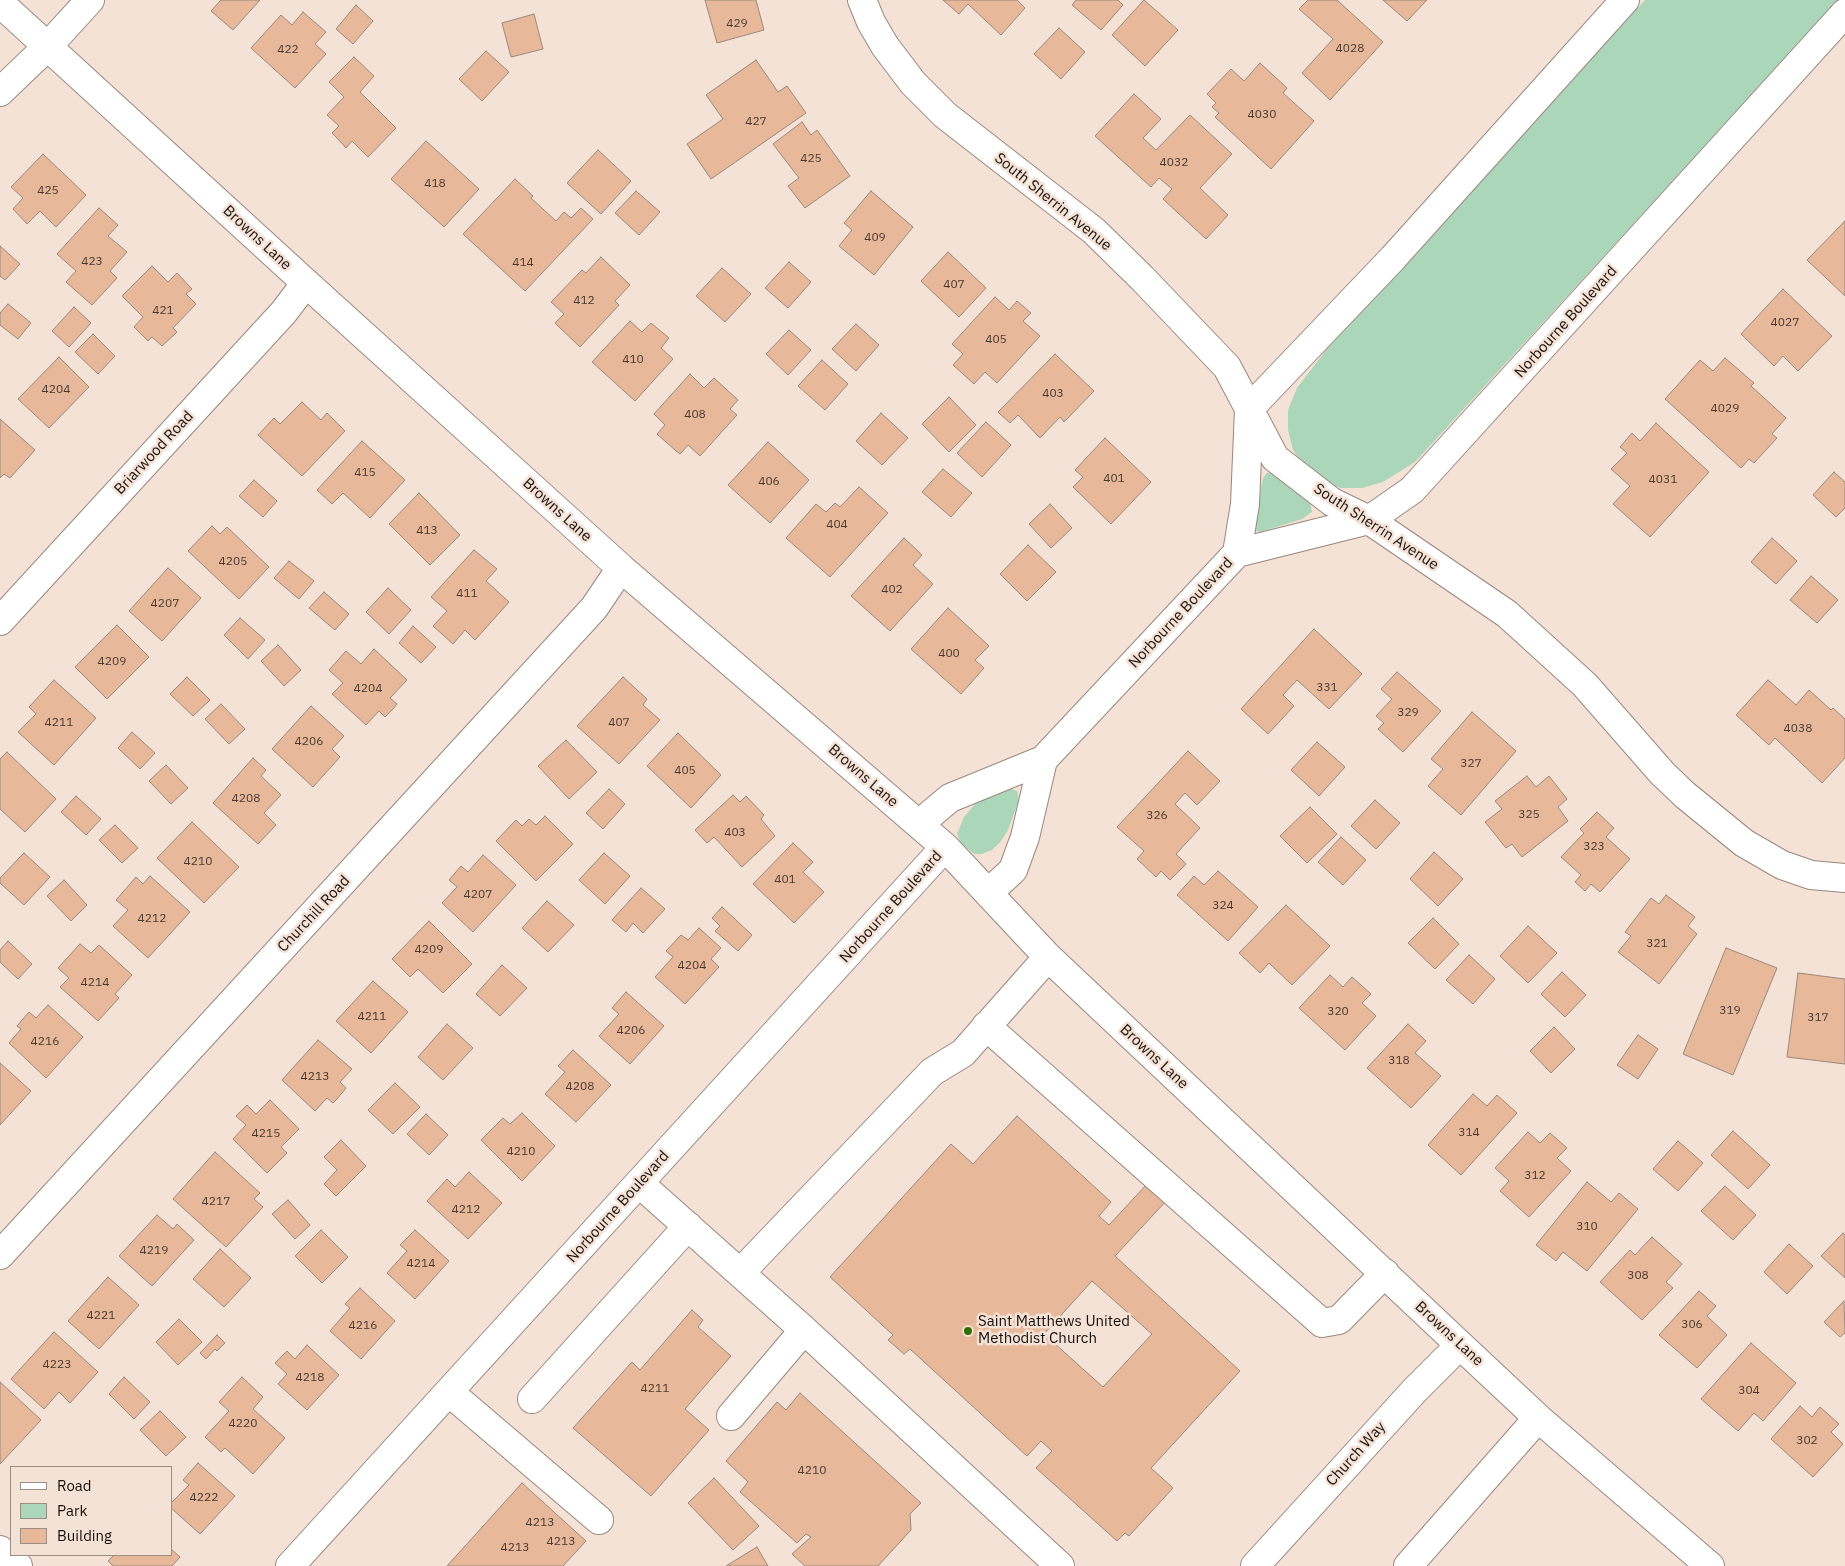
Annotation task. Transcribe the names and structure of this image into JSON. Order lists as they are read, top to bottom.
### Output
{
  "streets": {
    "street": [
      "South Sherrin Avenue",
      "Browns Lane",
      "Norbourne Boulevard",
      "Briarwood Road",
      "Churchill Road",
      "Church Way"
    ]
  },
  "crossings": [
    ["South Sherrin Avenue", "Norbourne Boulevard"],
    ["Browns Lane", "Norbourne Boulevard"],
    ["Browns Lane", "Briarwood Road"],
    ["Browns Lane", "Churchill Road"],
    ["Browns Lane", "Church Way"]
  ],
  "places": ["Saint Matthews United Methodist Church"],
  "house_numbers": [
    "429",
    "4028",
    "422",
    "4030",
    "427",
    "425",
    "4032",
    "418",
    "425",
    "409",
    "423",
    "414",
    "407",
    "412",
    "421",
    "4027",
    "405",
    "410",
    "4204",
    "403",
    "4029",
    "408",
    "415",
    "401",
    "4031",
    "406",
    "404",
    "413",
    "4205",
    "402",
    "411",
    "4207",
    "400",
    "4209",
    "331",
    "4204",
    "329",
    "4211",
    "407",
    "4038",
    "4206",
    "327",
    "405",
    "4208",
    "325",
    "326",
    "403",
    "323",
    "4210",
    "401",
    "4207",
    "324",
    "4212",
    "321",
    "4209",
    "4204",
    "4214",
    "319",
    "320",
    "4211",
    "317",
    "4206",
    "4216",
    "318",
    "4213",
    "4208",
    "314",
    "4215",
    "4210",
    "312",
    "4217",
    "4212",
    "310",
    "4219",
    "4214",
    "308",
    "4221",
    "306",
    "4216",
    "4223",
    "4218",
    "4211",
    "304",
    "4220",
    "302",
    "4210",
    "4222",
    "4213",
    "4213",
    "4213"
  ],
  "legend": ["Road", "Park", "Building"]
}
